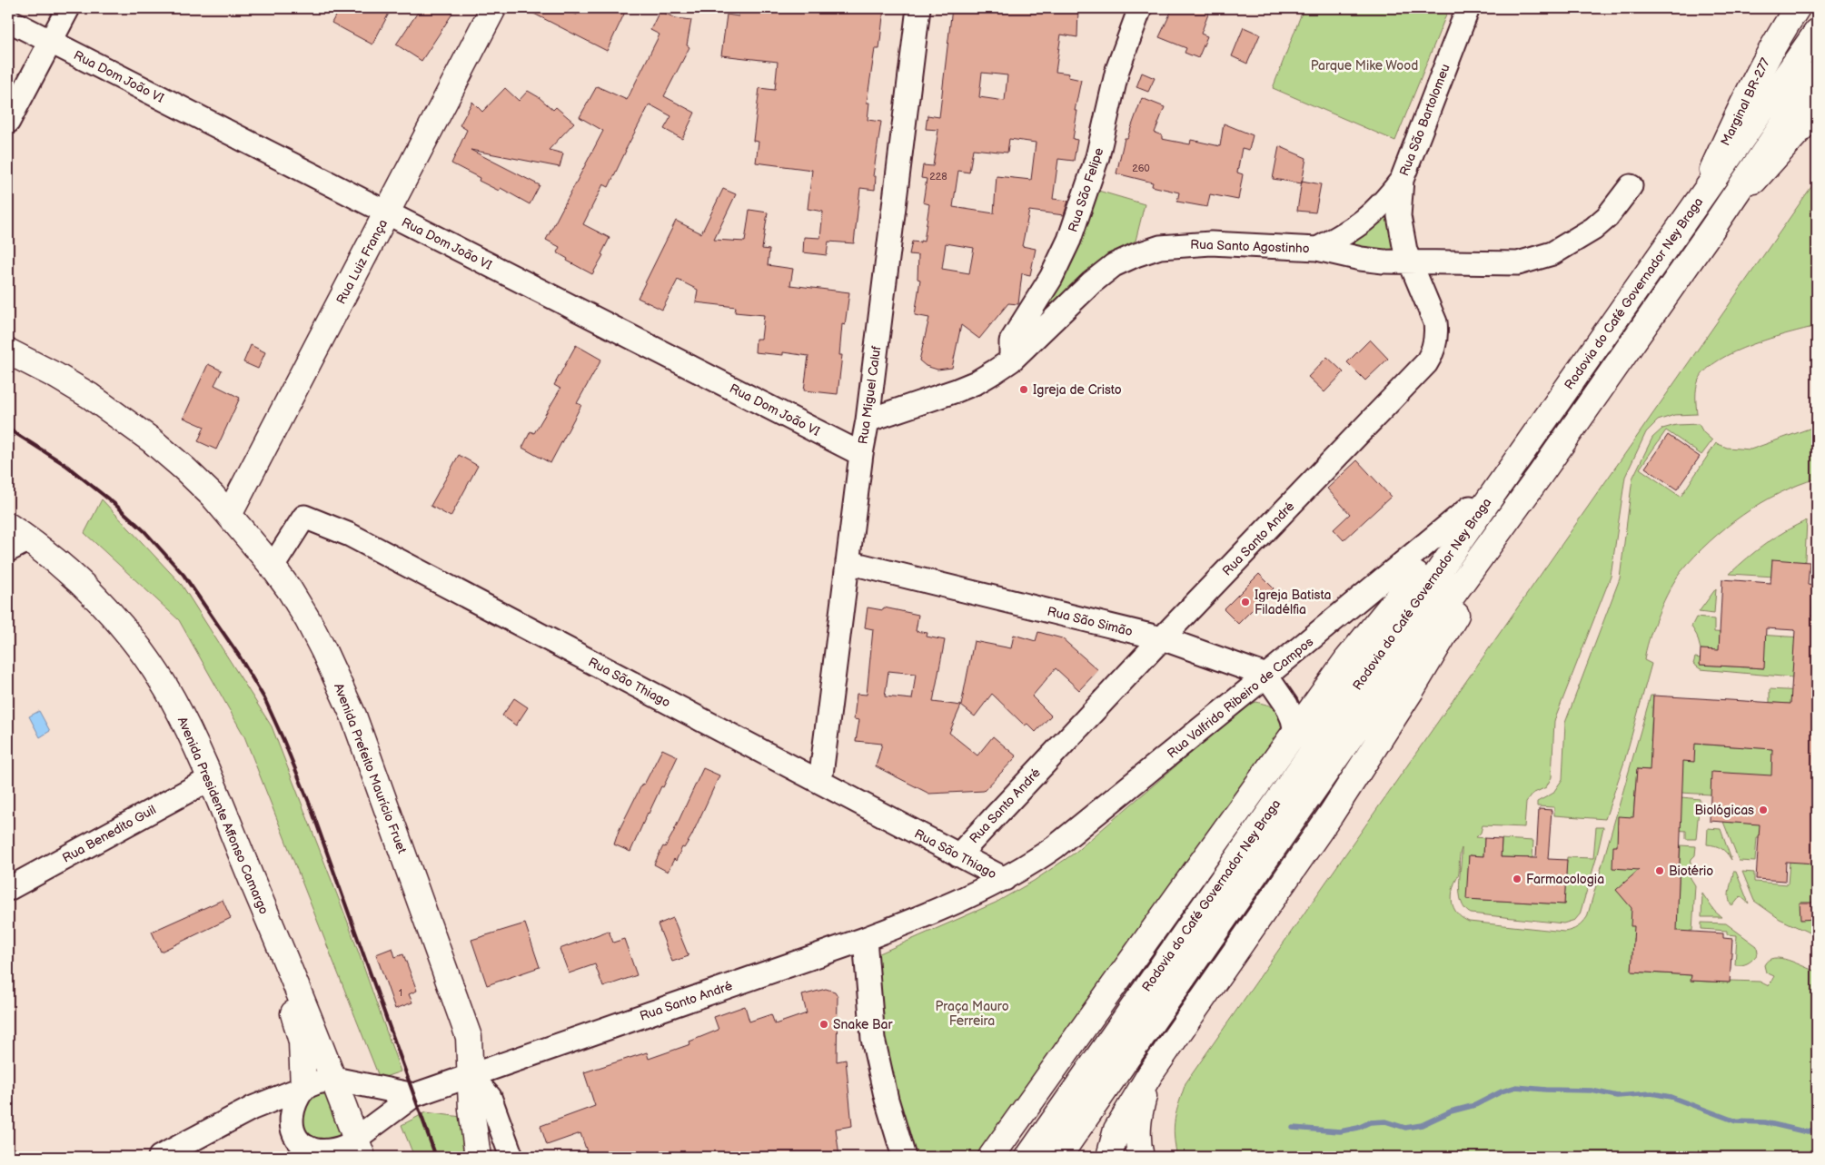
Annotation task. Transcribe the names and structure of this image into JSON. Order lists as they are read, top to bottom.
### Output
{
  "streets": {
    "main road": [
      "Marginal BR-277",
      "Rua Luiz França",
      "Rodovia do Café Governador Ney Braga",
      "Avenida Prefeito Maurício Fruet",
      "Avenida Presidente Affonso Camargo"
    ],
    "street": [
      "Rua Dom João VI",
      "Rua São Bartolomeu",
      "Rua São Felipe",
      "Rua Santo Agostinho",
      "Rua Miguel Caluf",
      "Rua Santo André",
      "Rua São Simão",
      "Rua São Thiago",
      "Rua Valfrido Ribeiro de Campos",
      "Rua Benedito Guil"
    ]
  },
  "crossings": [
    ["Rua Dom João VI", "Rua Luiz França"],
    ["Rua Dom João VI", "Rua Miguel Caluf"],
    ["Marginal BR-277", "Rodovia do Café Governador Ney Braga"],
    ["Rua São Bartolomeu", "Rua Santo Agostinho"],
    ["Rua São Bartolomeu", "Rua Santo André"],
    ["Rua São Felipe", "Rua Santo Agostinho"],
    ["Rua Santo Agostinho", "Rua Miguel Caluf"],
    ["Rua Santo Agostinho", "Rua Santo André"],
    ["Rua Luiz França", "Avenida Prefeito Maurício Fruet"],
    ["Rua Miguel Caluf", "Rua São Simão"],
    ["Rua Miguel Caluf", "Rua São Thiago"],
    ["Rua Santo André", "Rua São Simão"],
    ["Rua Santo André", "Rua São Thiago"],
    ["Rua Santo André", "Rua Valfrido Ribeiro de Campos"],
    ["Rua Santo André", "Avenida Prefeito Maurício Fruet"],
    ["Rua Santo André", "Avenida Presidente Affonso Camargo"],
    ["Rua São Simão", "Rua Valfrido Ribeiro de Campos"],
    ["Rua São Thiago", "Rua Valfrido Ribeiro de Campos"],
    ["Rua São Thiago", "Avenida Prefeito Maurício Fruet"],
    ["Avenida Presidente Affonso Camargo", "Rua Benedito Guil"]
  ],
  "parks": ["Parque Mike Wood", "Praça Mauro Ferreira"],
  "places": [
    "Igreja de Cristo",
    "Igreja Batista Filadélfia",
    "Biológicas",
    "Biotério",
    "Farmacologia",
    "Snake Bar"
  ],
  "house_numbers": ["260", "228", "1"]
}
